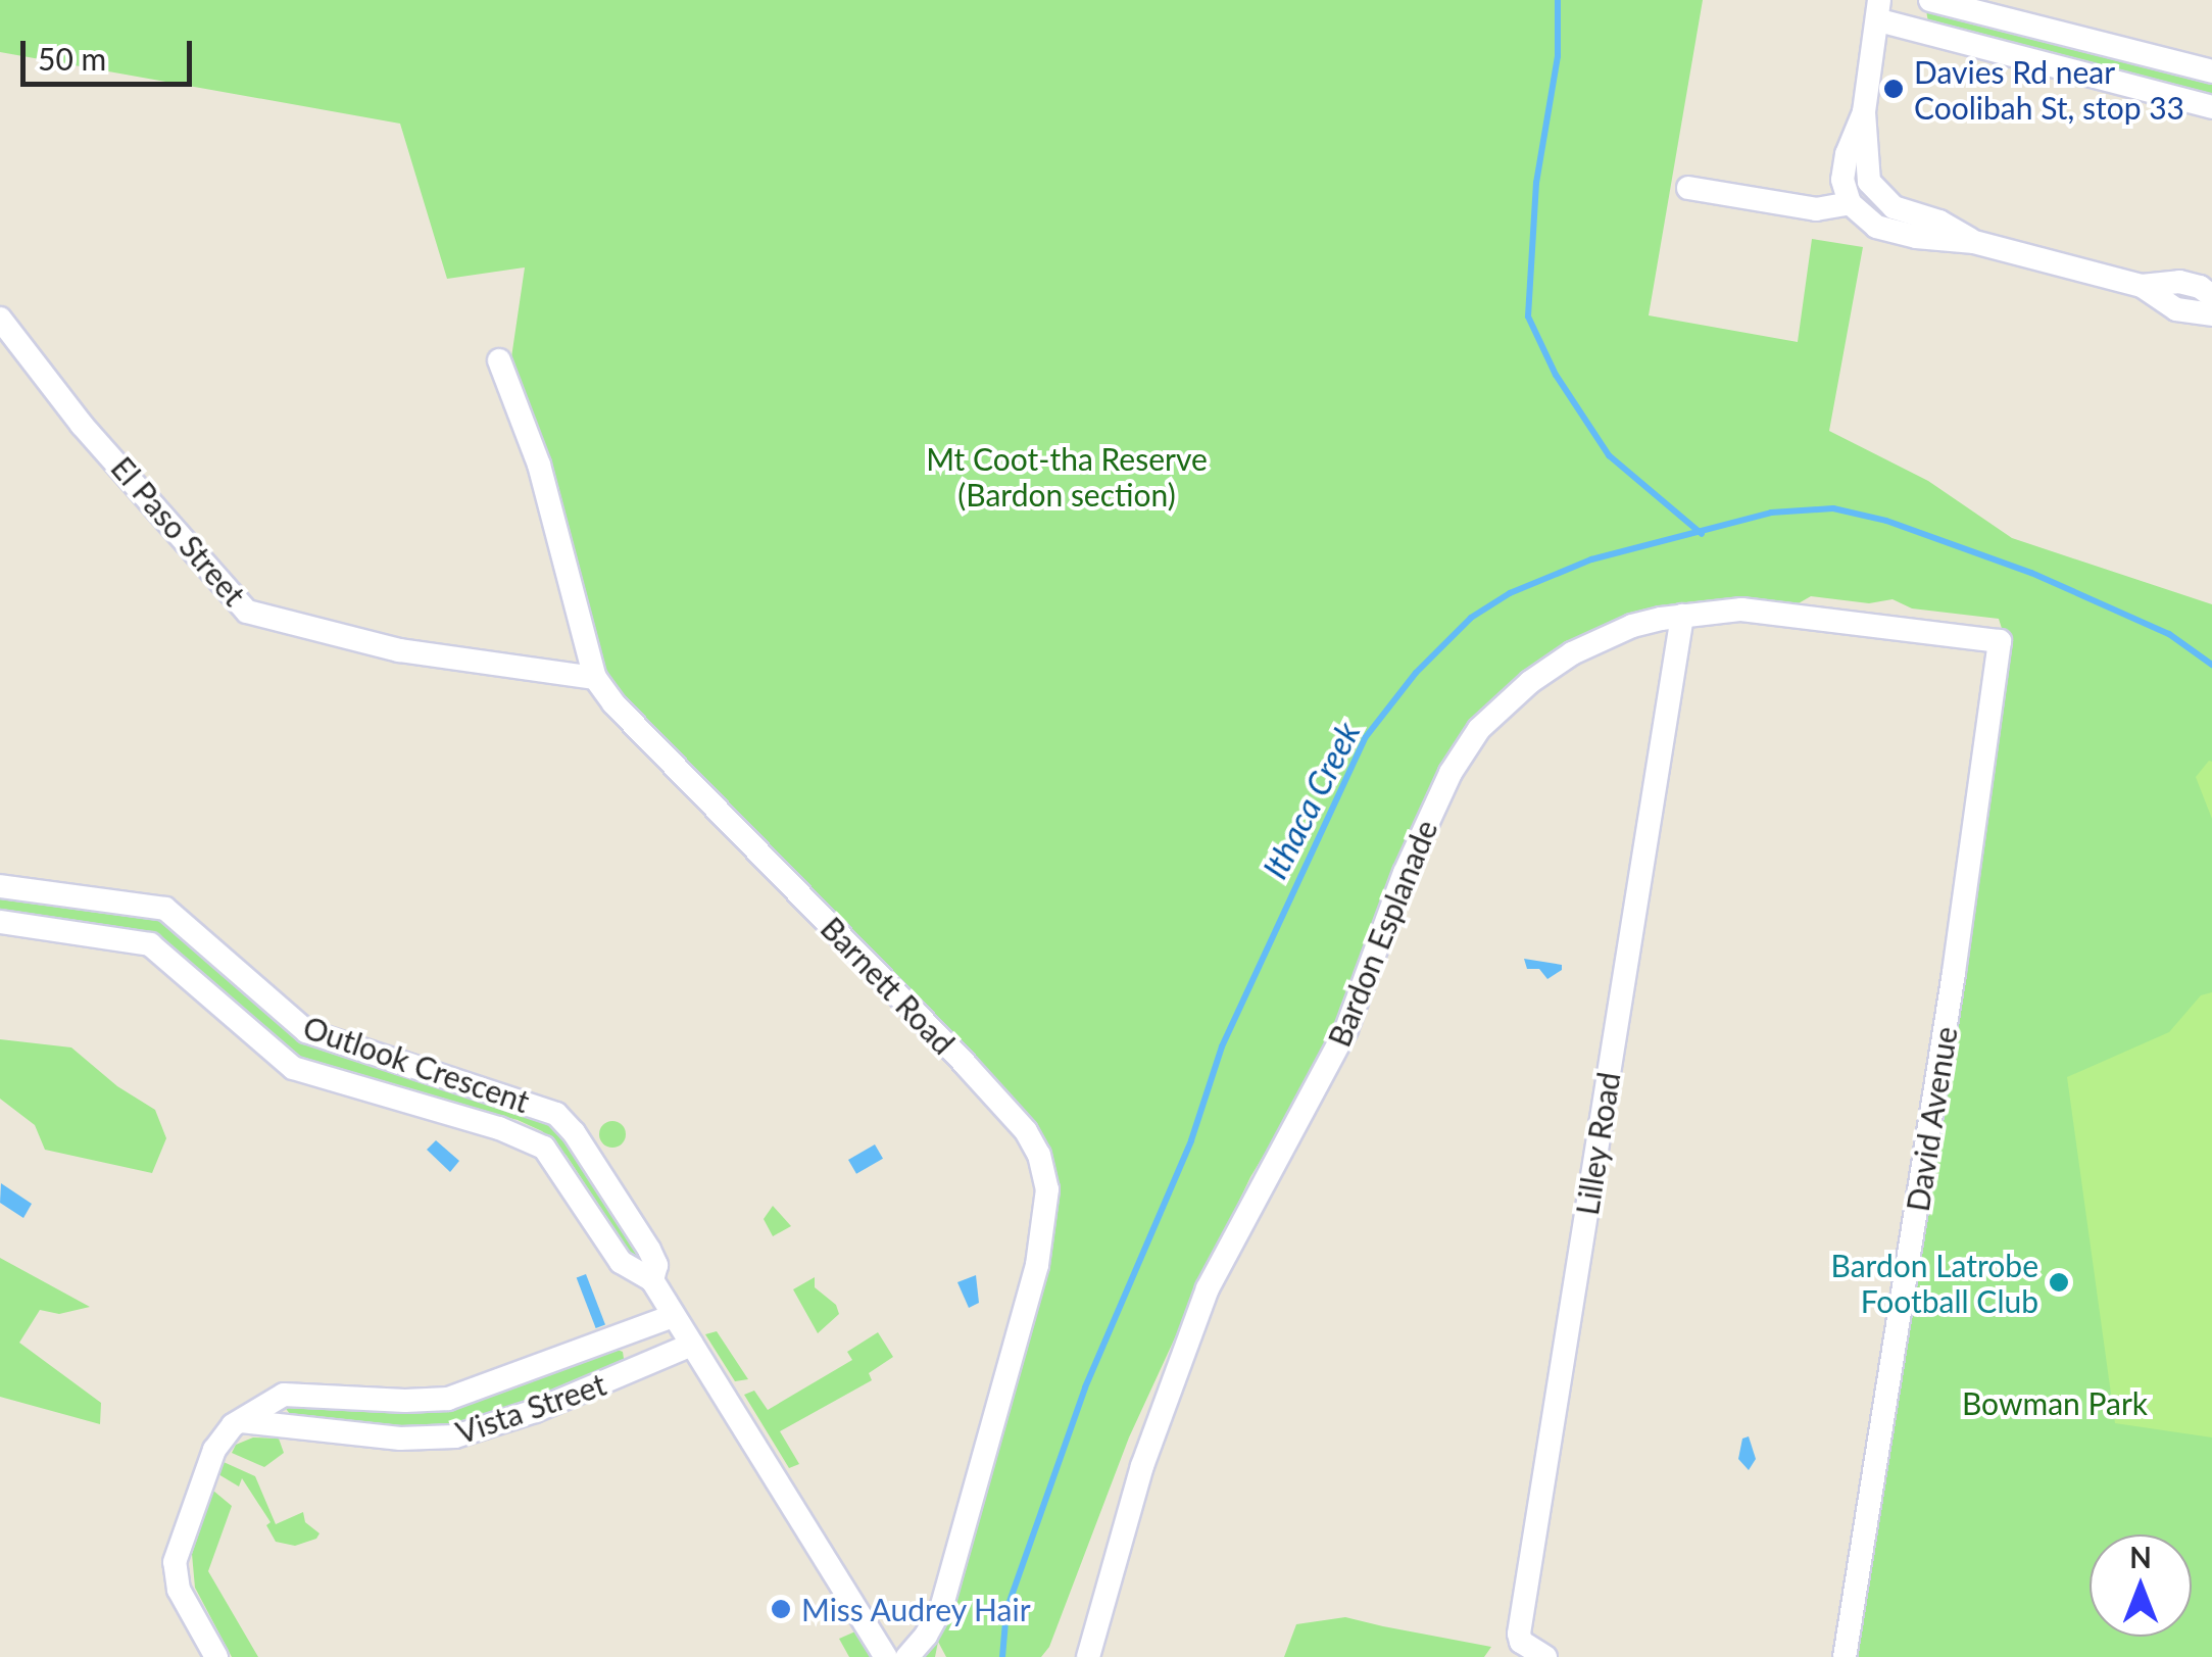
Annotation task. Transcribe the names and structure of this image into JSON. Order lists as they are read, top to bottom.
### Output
{
  "streets": {
    "street": [
      "El Paso Street",
      "Bardon Esplanade",
      "Barnett Road",
      "Outlook Crescent",
      "David Avenue",
      "Lilley Road",
      "Vista Street"
    ]
  },
  "crossings": [
    ["El Paso Street", "Barnett Road"],
    ["Bardon Esplanade", "David Avenue"],
    ["Bardon Esplanade", "Lilley Road"],
    ["Outlook Crescent", "Vista Street"]
  ],
  "water": ["Ithaca Creek"],
  "parks": ["Mt Coot-tha Reserve (Bardon section)", "Bowman Park"],
  "places": ["Davies Rd near Coolibah St, stop 33", "Bardon Latrobe Football Club", "Miss Audrey Hair"],
  "scale_bar": "50 m",
  "north": "top"
}
